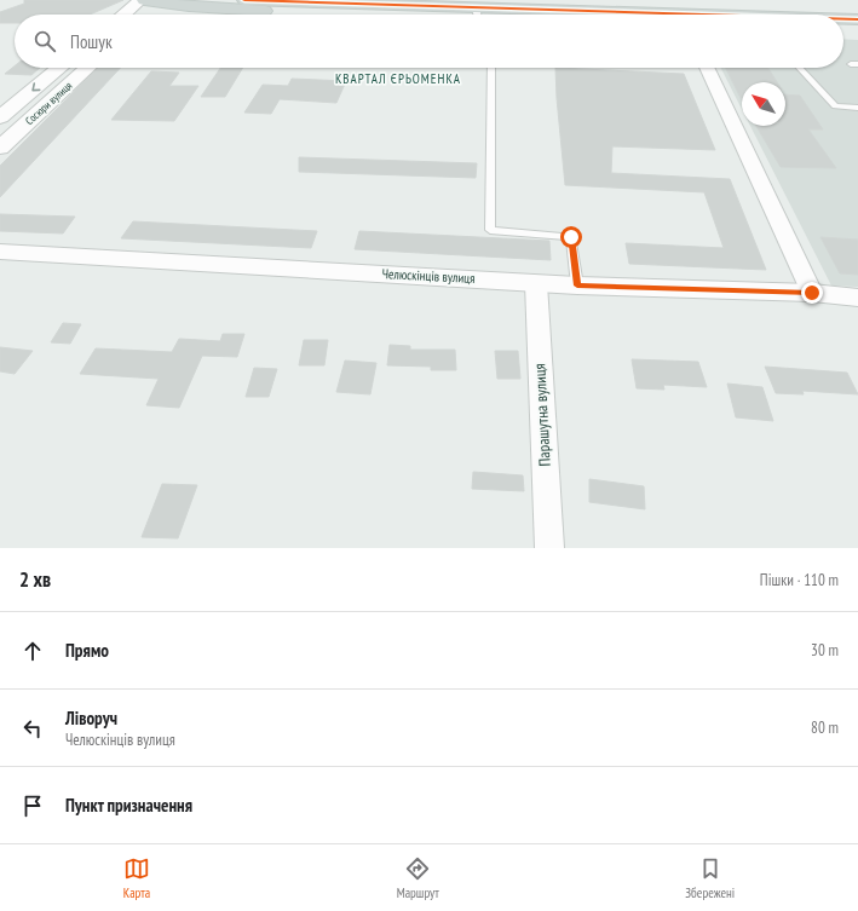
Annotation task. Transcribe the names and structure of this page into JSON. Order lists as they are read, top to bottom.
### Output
{
  "streets": {
    "street": ["Сосюри вулиця", "Челюскінців вулиця", "Парашутна вулиця"]
  },
  "crossings": [
    ["Челюскінців вулиця", "Парашутна вулиця"]
  ],
  "districts": ["КВАРТАЛ ЄРЬОМЕНКА"],
  "north": "top left",
  "page": {
    "search": "Пошук",
    "heading": ["2 хв", "Пішки · 110 m"],
    "list": [
      ["Прямо", "30 m"],
      ["Ліворуч", "Челюскінців вулиця", "80 m"],
      "Пункт призначення"
    ],
    "nav": ["Карта", "Маршрут", "Збережені"]
  }
}
